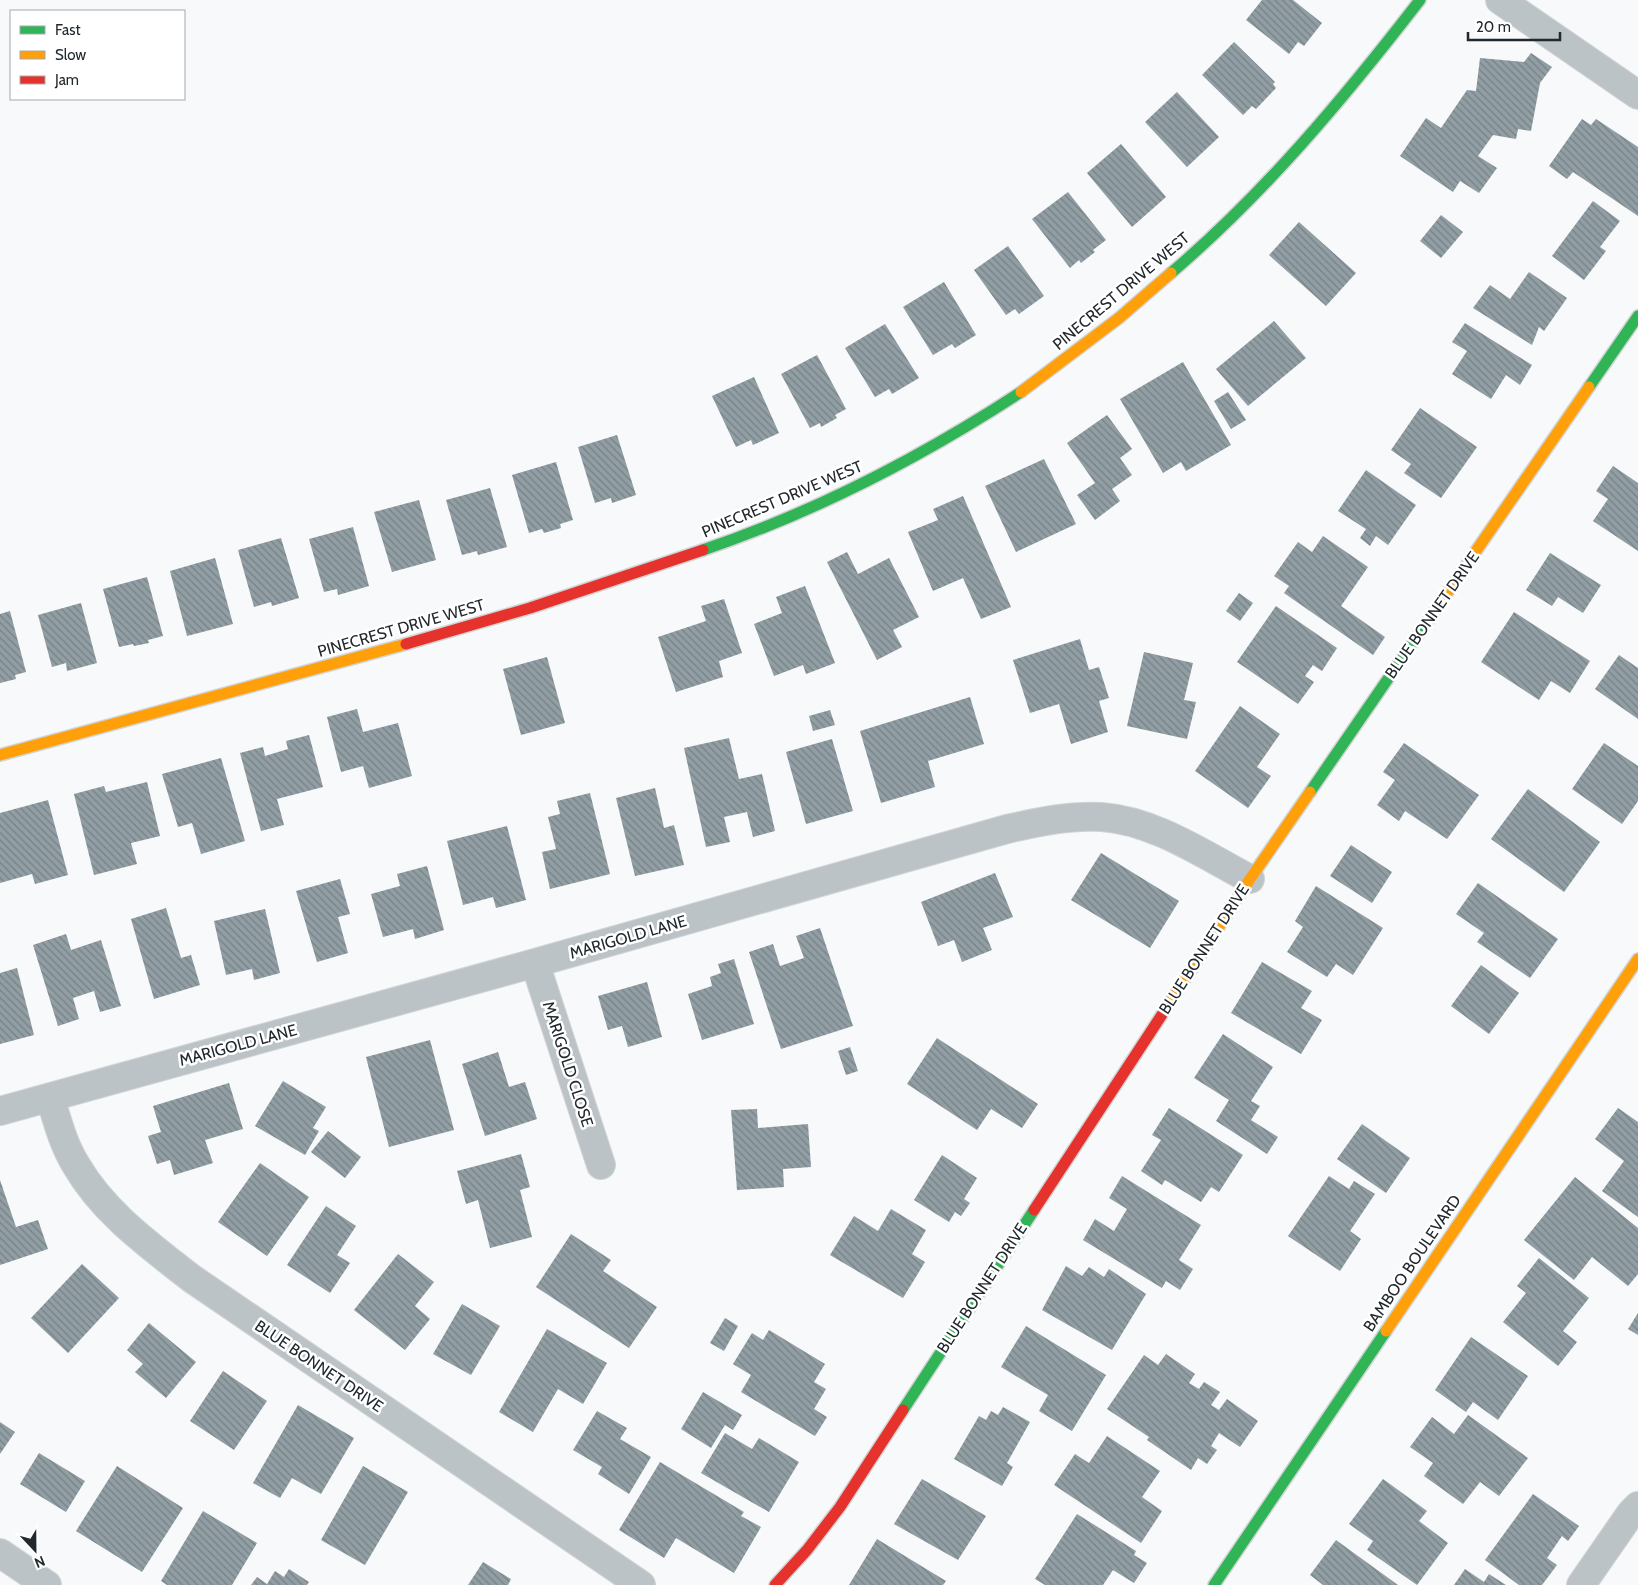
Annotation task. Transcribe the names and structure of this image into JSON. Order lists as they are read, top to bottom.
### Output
{
  "streets": {
    "street": [
      "PINECREST DRIVE WEST",
      "BLUE BONNET DRIVE",
      "MARIGOLD LANE",
      "MARIGOLD CLOSE",
      "BAMBOO BOULEVARD"
    ]
  },
  "crossings": [
    ["BLUE BONNET DRIVE", "MARIGOLD LANE"],
    ["MARIGOLD LANE", "MARIGOLD CLOSE"]
  ],
  "legend": ["Fast", "Slow", "Jam"],
  "scale_bar": "20 m",
  "north": "bottom"
}
